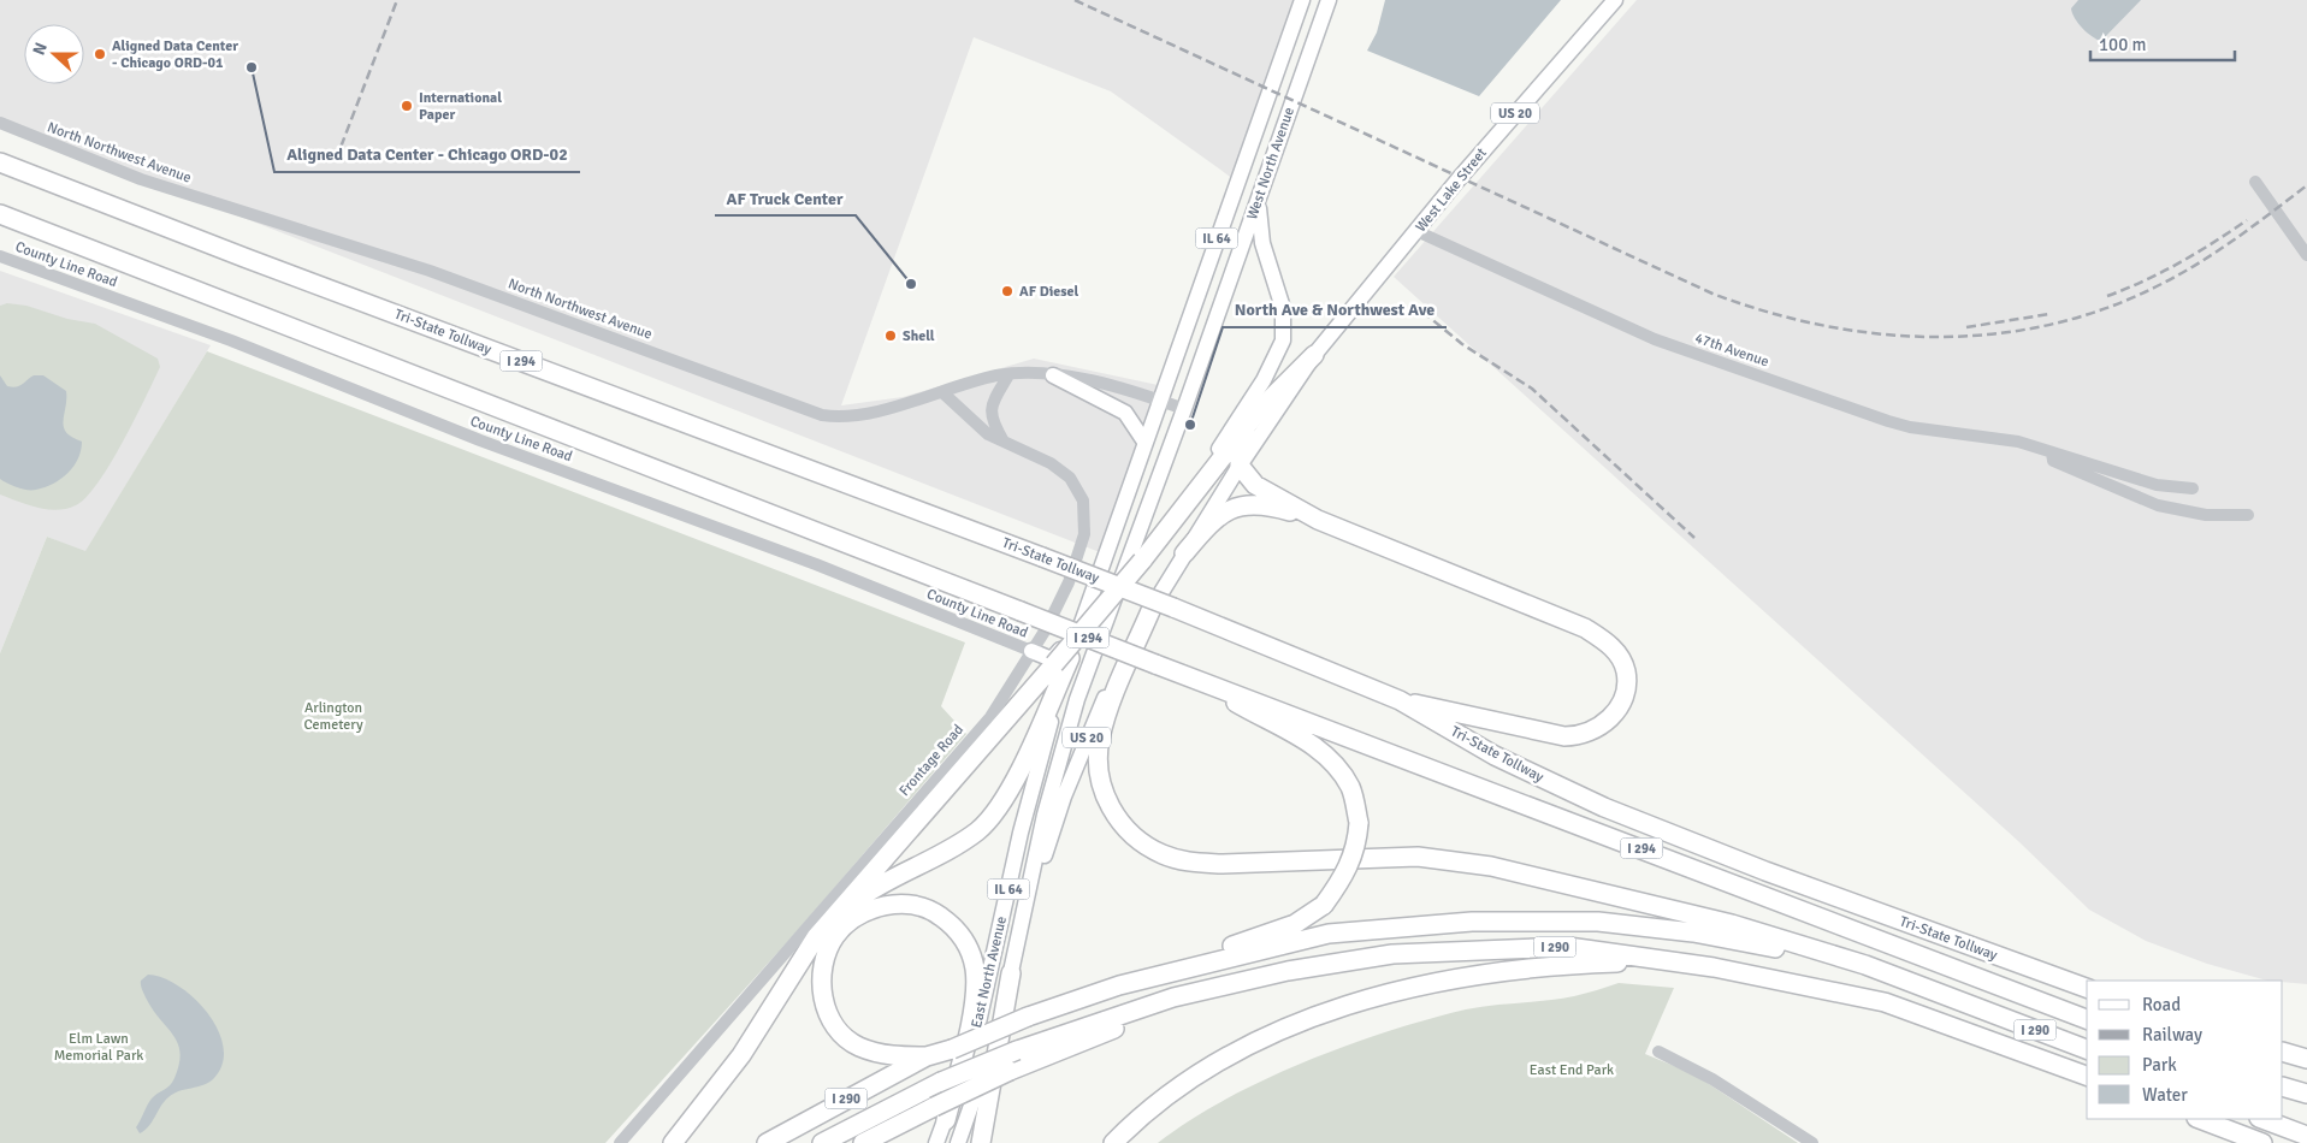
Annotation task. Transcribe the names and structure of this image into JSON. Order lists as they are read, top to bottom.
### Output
{
  "streets": {
    "highway": [
      "US 20",
      "Tri-State Tollway",
      "I 294",
      "I 290"
    ],
    "main road": [
      "West North Avenue",
      "West Lake Street",
      "IL 64",
      "East North Avenue"
    ],
    "street": [
      "North Northwest Avenue",
      "County Line Road",
      "47th Avenue",
      "Frontage Road"
    ]
  },
  "crossings": [
    ["US 20", "West North Avenue"],
    ["US 20", "West Lake Street"],
    ["US 20", "East North Avenue"],
    ["North Northwest Avenue", "West North Avenue"],
    ["North Northwest Avenue", "Frontage Road"],
    ["West North Avenue", "East North Avenue"],
    ["West Lake Street", "47th Avenue"],
    ["County Line Road", "Frontage Road"]
  ],
  "parks": ["Arlington Cemetery", "Elm Lawn Memorial Park", "East End Park"],
  "places": [
    "Aligned Data Center - Chicago ORD-01",
    "Aligned Data Center - Chicago ORD-02",
    "International Paper",
    "AF Truck Center",
    "AF Diesel",
    "Shell",
    "North Ave & Northwest Ave"
  ],
  "legend": [
    "Road",
    "Railway",
    "Park",
    "Water"
  ],
  "scale_bar": "100 m",
  "north": "left"
}
